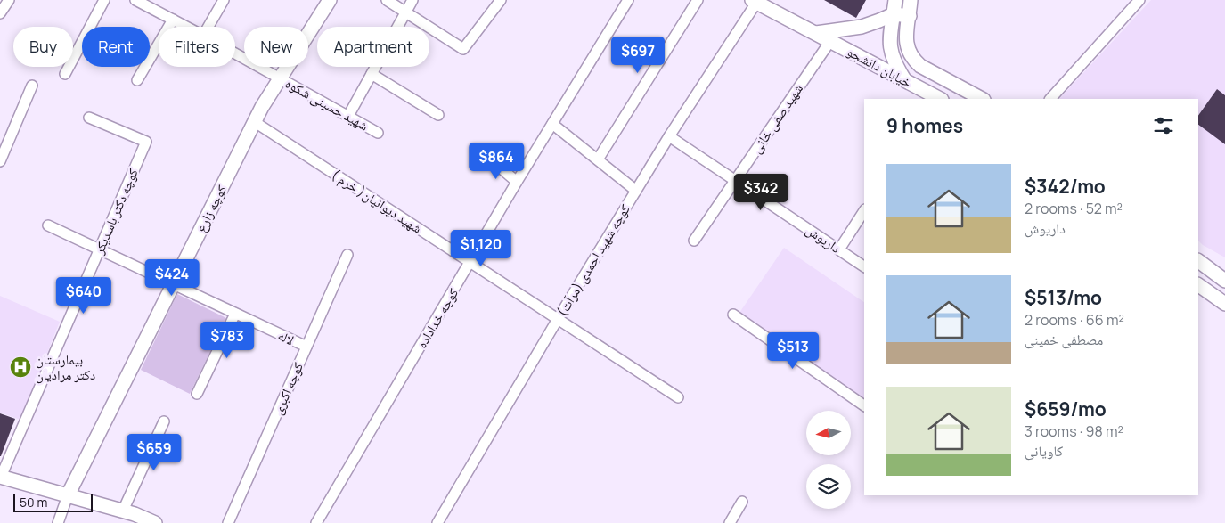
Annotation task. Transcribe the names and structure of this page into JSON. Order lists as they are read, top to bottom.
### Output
{
  "streets": {
    "main road": ["خیابان دانشجو", "کوچه زارع"],
    "street": [
      "شهید حسینی شکوه",
      "شهید صفی خانی",
      "شهید دیوانیان( خرم )",
      "کوچه دکتر باسدیکر",
      "داریوش",
      "کوچه شهید احمدی (مرآت)",
      "کوچه خداداده",
      "لاله",
      "کوچه اکبری"
    ]
  },
  "crossings": [
    ["خیابان دانشجو", "شهید صفی خانی"],
    ["خیابان دانشجو", "کوچه شهید احمدی (مرآت)"],
    ["شهید حسینی شکوه", "کوچه زارع"],
    ["شهید صفی خانی", "داریوش"],
    ["شهید دیوانیان( خرم )", "کوچه زارع"],
    ["شهید دیوانیان( خرم )", "کوچه شهید احمدی (مرآت)"],
    ["شهید دیوانیان( خرم )", "کوچه خداداده"],
    ["کوچه زارع", "لاله"],
    ["کوچه دکتر باسدیکر", "لاله"],
    ["داریوش", "کوچه شهید احمدی (مرآت)"],
    ["لاله", "کوچه اکبری"]
  ],
  "places": {
    "hospital": ["بیمارستان دکتر مرادیان"]
  },
  "scale_bar": "50 m",
  "north": "left",
  "page": {
    "chip": [
      "Buy",
      "Rent",
      "Filters",
      "New",
      "Apartment"
    ],
    "price": [
      "$697",
      "$864",
      "$342",
      "$1,120",
      "$424",
      "$640",
      "$783",
      "$513",
      "$659"
    ],
    "heading": "9 homes",
    "list": [
      {
        "name": "$342/mo",
        "note": "2 rooms · 52 m² · داریوش"
      },
      {
        "name": "$513/mo",
        "note": "2 rooms · 66 m² · مصطفی خمینی"
      },
      {
        "name": "$659/mo",
        "note": "3 rooms · 98 m² · کاویانی"
      }
    ],
    "scale": "50 m"
  }
}
